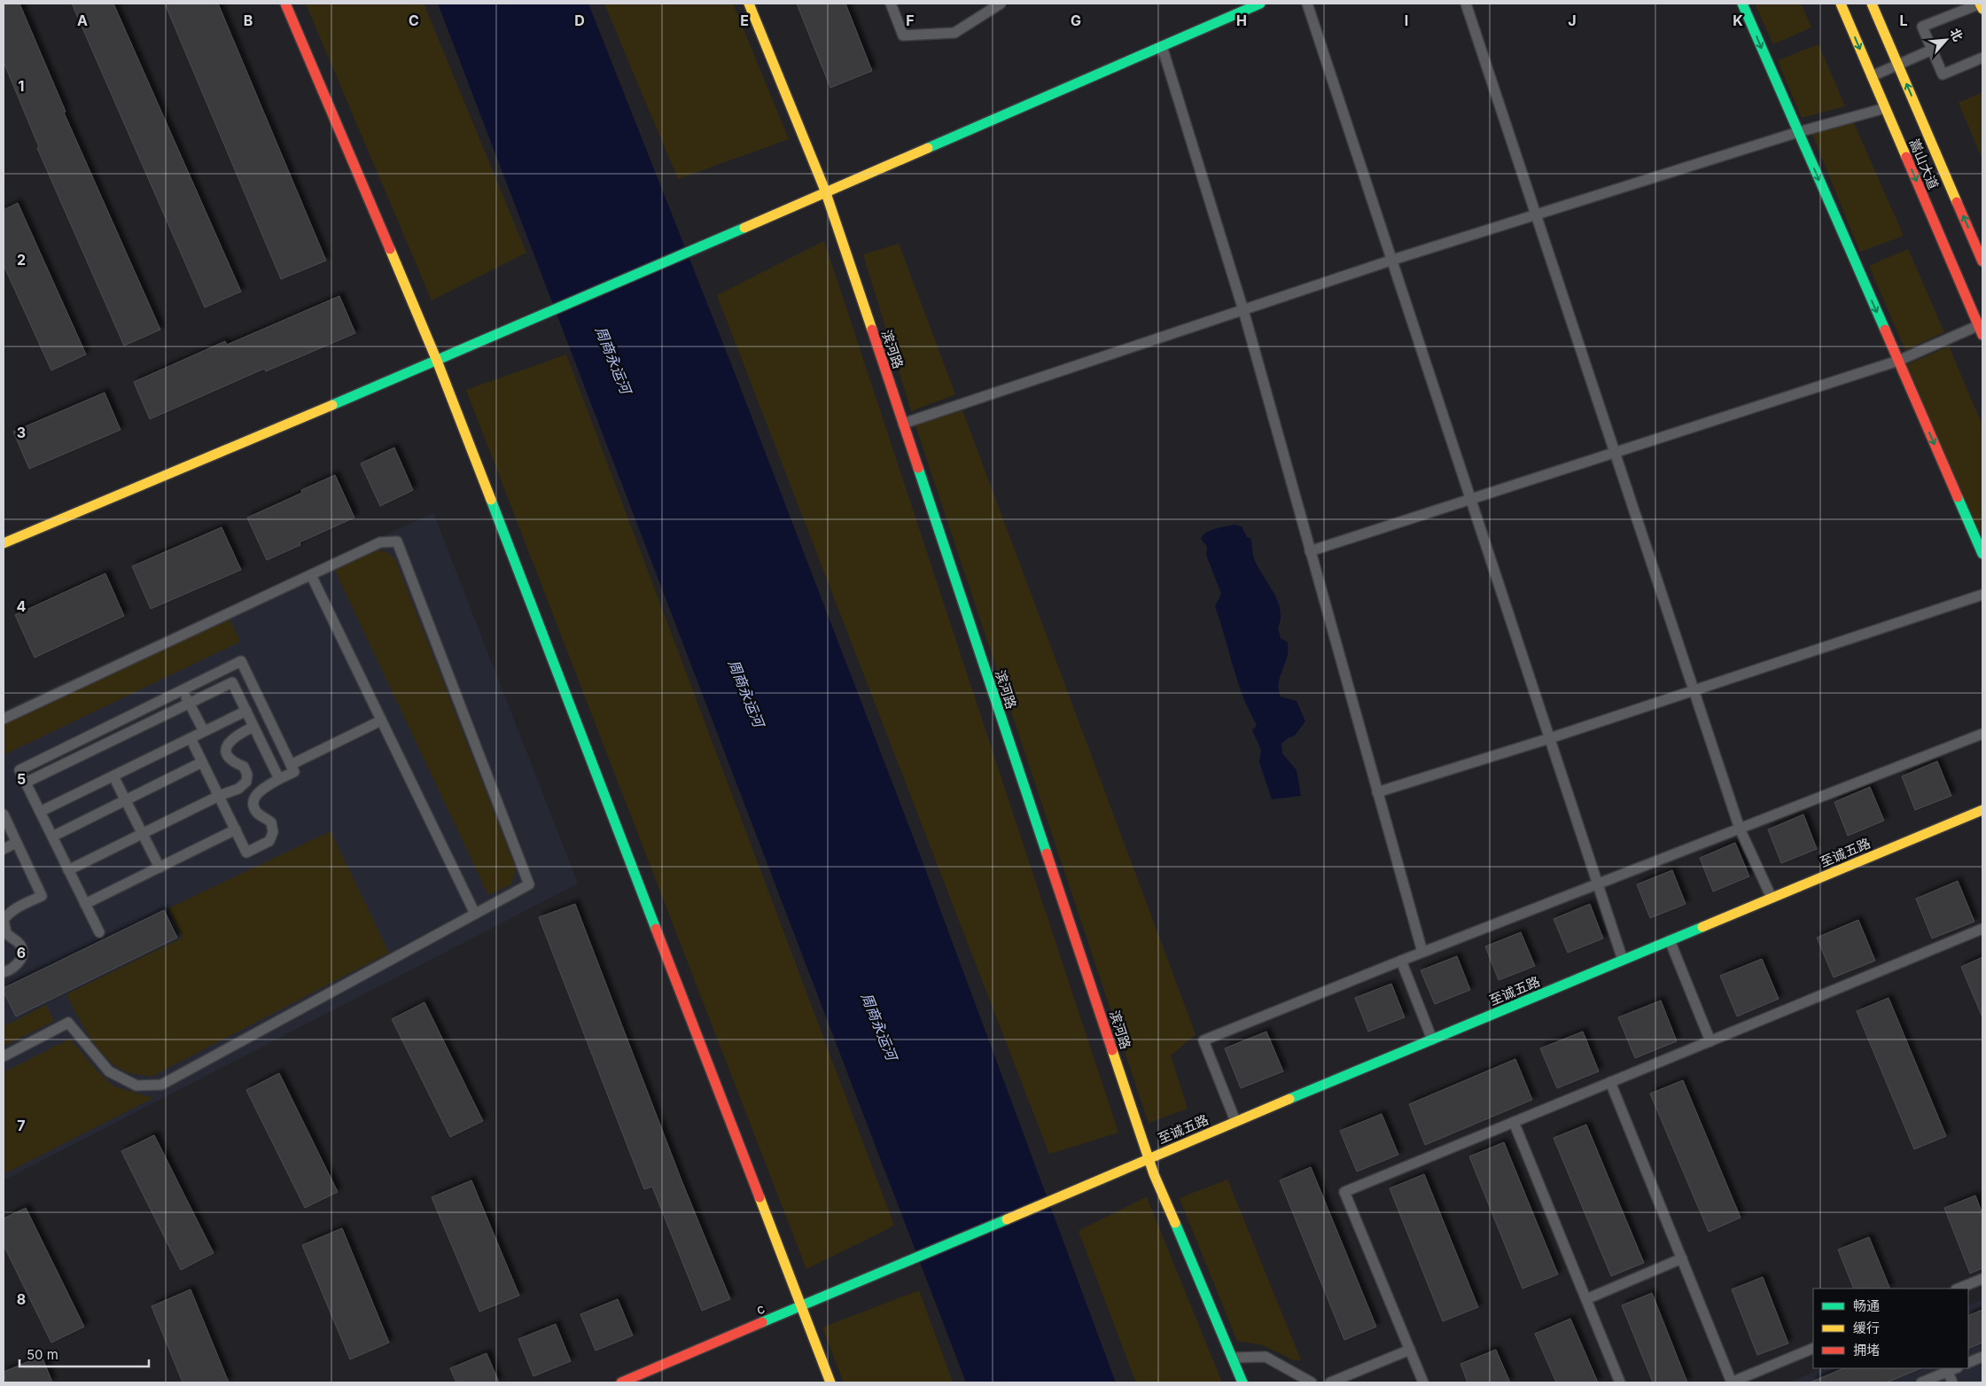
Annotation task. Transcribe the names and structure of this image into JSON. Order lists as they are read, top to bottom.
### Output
{
  "streets": {
    "street": [
      "嵩山大道",
      "滨河路",
      "至诚五路",
      "c"
    ]
  },
  "crossings": [
    ["滨河路", "至诚五路"],
    ["至诚五路", "c"]
  ],
  "water": ["周商永运河"],
  "legend": ["畅通", "缓行", "拥堵"],
  "scale_bar": "50 m",
  "north": "top right",
  "grid": {
    "columns": [
      "A",
      "B",
      "C",
      "D",
      "E",
      "F",
      "G",
      "H",
      "I",
      "J",
      "K",
      "L"
    ],
    "rows": [
      "1",
      "2",
      "3",
      "4",
      "5",
      "6",
      "7",
      "8"
    ]
  }
}
